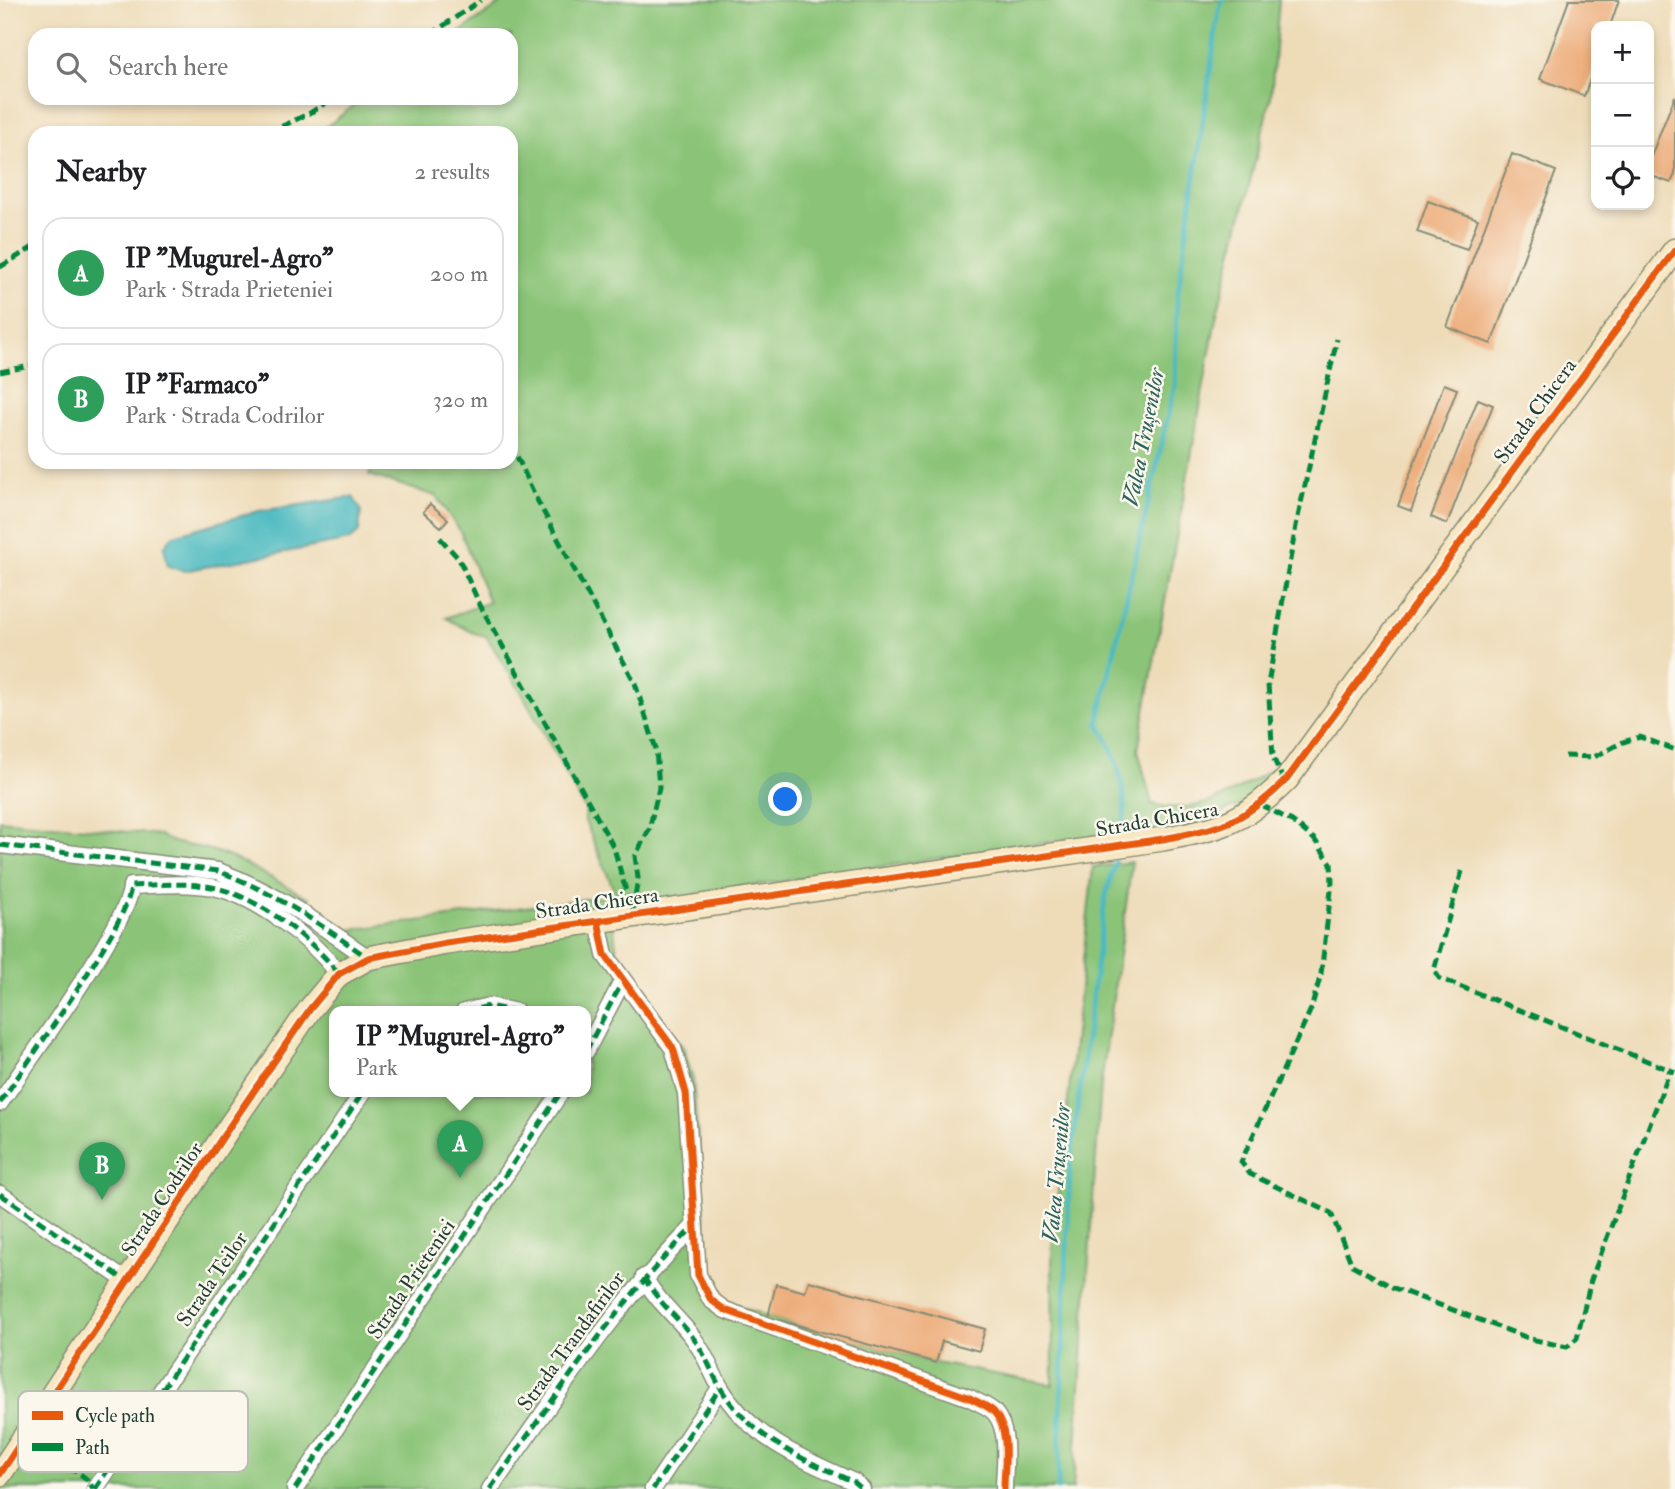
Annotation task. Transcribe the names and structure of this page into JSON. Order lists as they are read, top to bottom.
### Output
{
  "streets": {
    "street": [
      "Strada Chicera",
      "Strada Codrilor",
      "Strada Teilor",
      "Strada Prieteniei",
      "Strada Trandafirilor"
    ]
  },
  "crossings": [
    ["Strada Chicera", "Strada Codrilor"]
  ],
  "water": ["Valea Trușenilor"],
  "legend": ["Cycle path", "Path"],
  "page": {
    "map_buttons": ["+", "−"],
    "search": "Search here",
    "heading": ["Nearby", "2 results"],
    "list": [
      {
        "mark": "A",
        "name": "IP \"Mugurel-Agro\"",
        "note": "Park · Strada Prieteniei",
        "value": "200 m"
      },
      {
        "mark": "B",
        "name": "IP \"Farmaco\"",
        "note": "Park · Strada Codrilor",
        "value": "320 m"
      }
    ],
    "popup": ["IP \"Mugurel-Agro\"", "Park"],
    "pins": ["A", "B"]
  }
}
